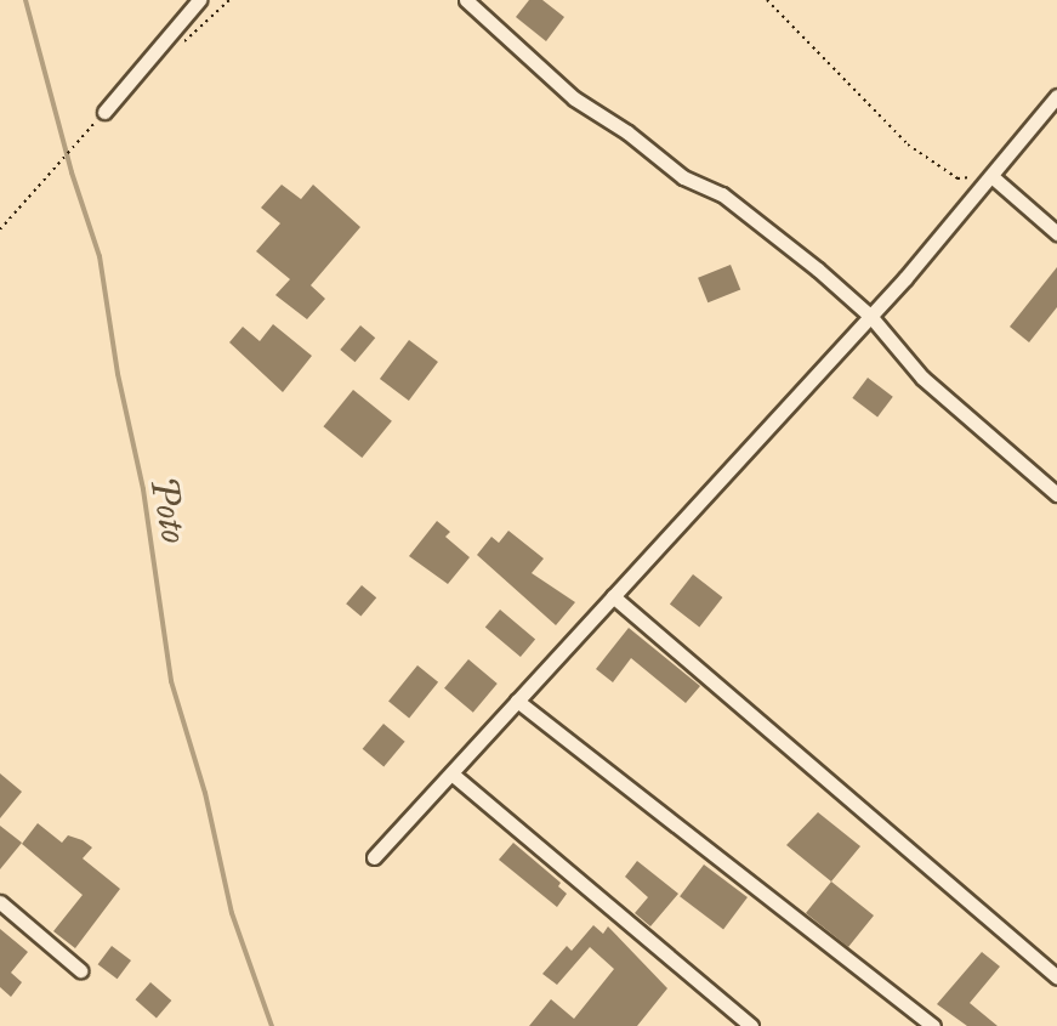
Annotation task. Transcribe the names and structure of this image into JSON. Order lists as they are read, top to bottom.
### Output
{
  "water": ["Poto"]
}
